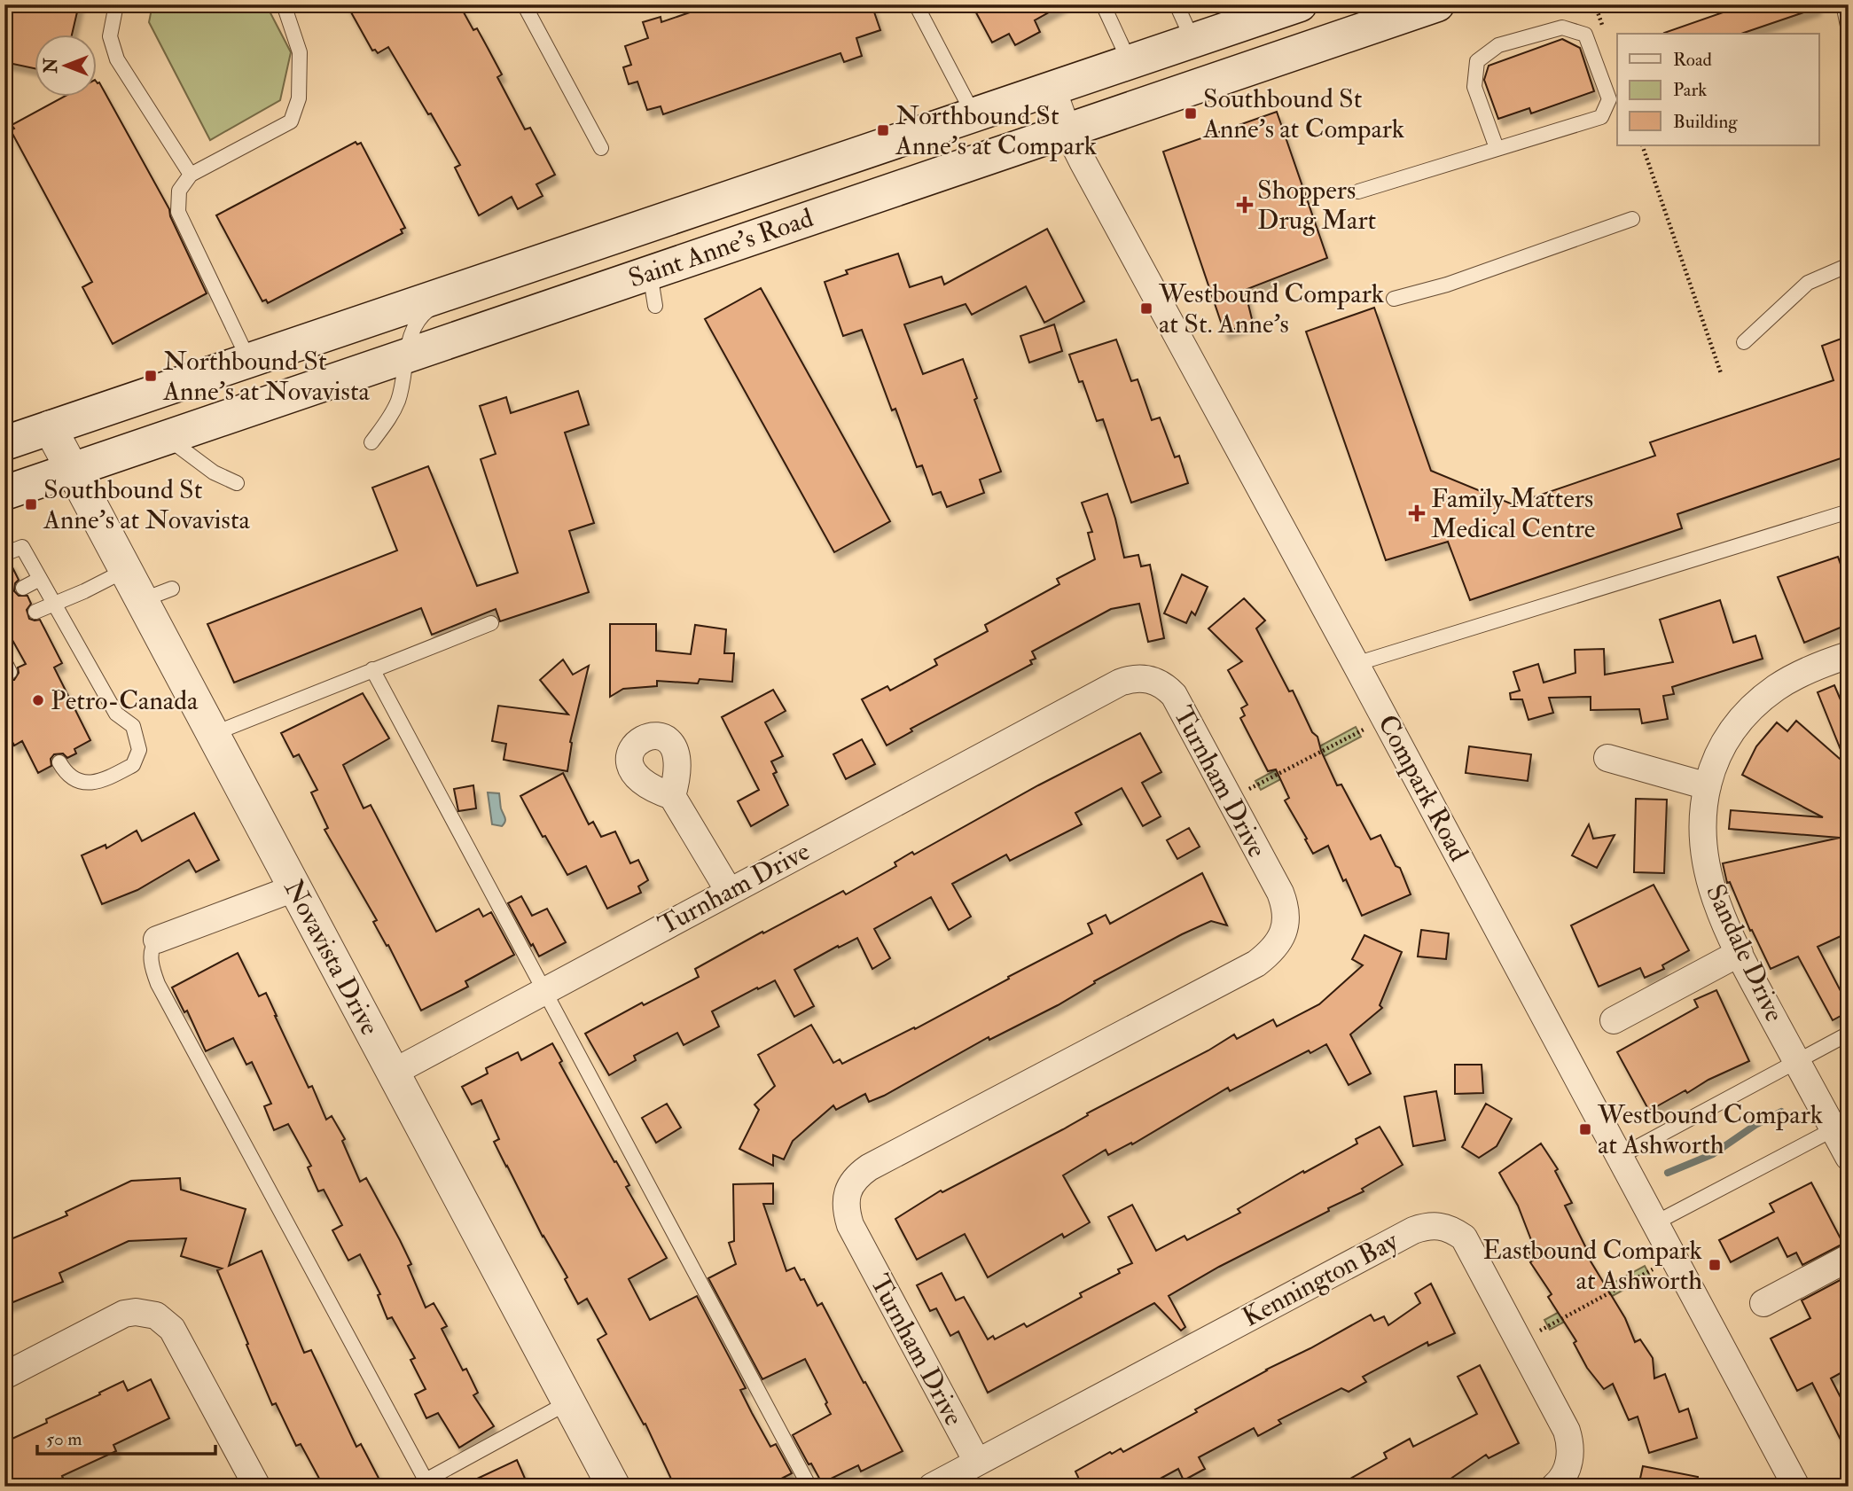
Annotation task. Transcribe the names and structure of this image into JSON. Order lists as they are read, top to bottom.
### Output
{
  "streets": {
    "main road": ["Saint Anne's Road"],
    "street": [
      "Turnham Drive",
      "Compark Road",
      "Sandale Drive",
      "Novavista Drive",
      "Kennington Bay"
    ]
  },
  "crossings": [
    ["Saint Anne's Road", "Compark Road"],
    ["Saint Anne's Road", "Novavista Drive"],
    ["Turnham Drive", "Novavista Drive"],
    ["Turnham Drive", "Kennington Bay"]
  ],
  "places": {
    "transit": [
      "Southbound St Anne's at Compark",
      "Northbound St Anne's at Compark",
      "Westbound Compark at St. Anne's",
      "Northbound St Anne's at Novavista",
      "Southbound St Anne's at Novavista",
      "Westbound Compark at Ashworth",
      "Eastbound Compark at Ashworth"
    ],
    "health": ["Shoppers Drug Mart", "Family Matters Medical Centre"],
    "other": ["Petro-Canada"]
  },
  "legend": ["Road", "Park", "Building"],
  "scale_bar": "50 m",
  "north": "left"
}
